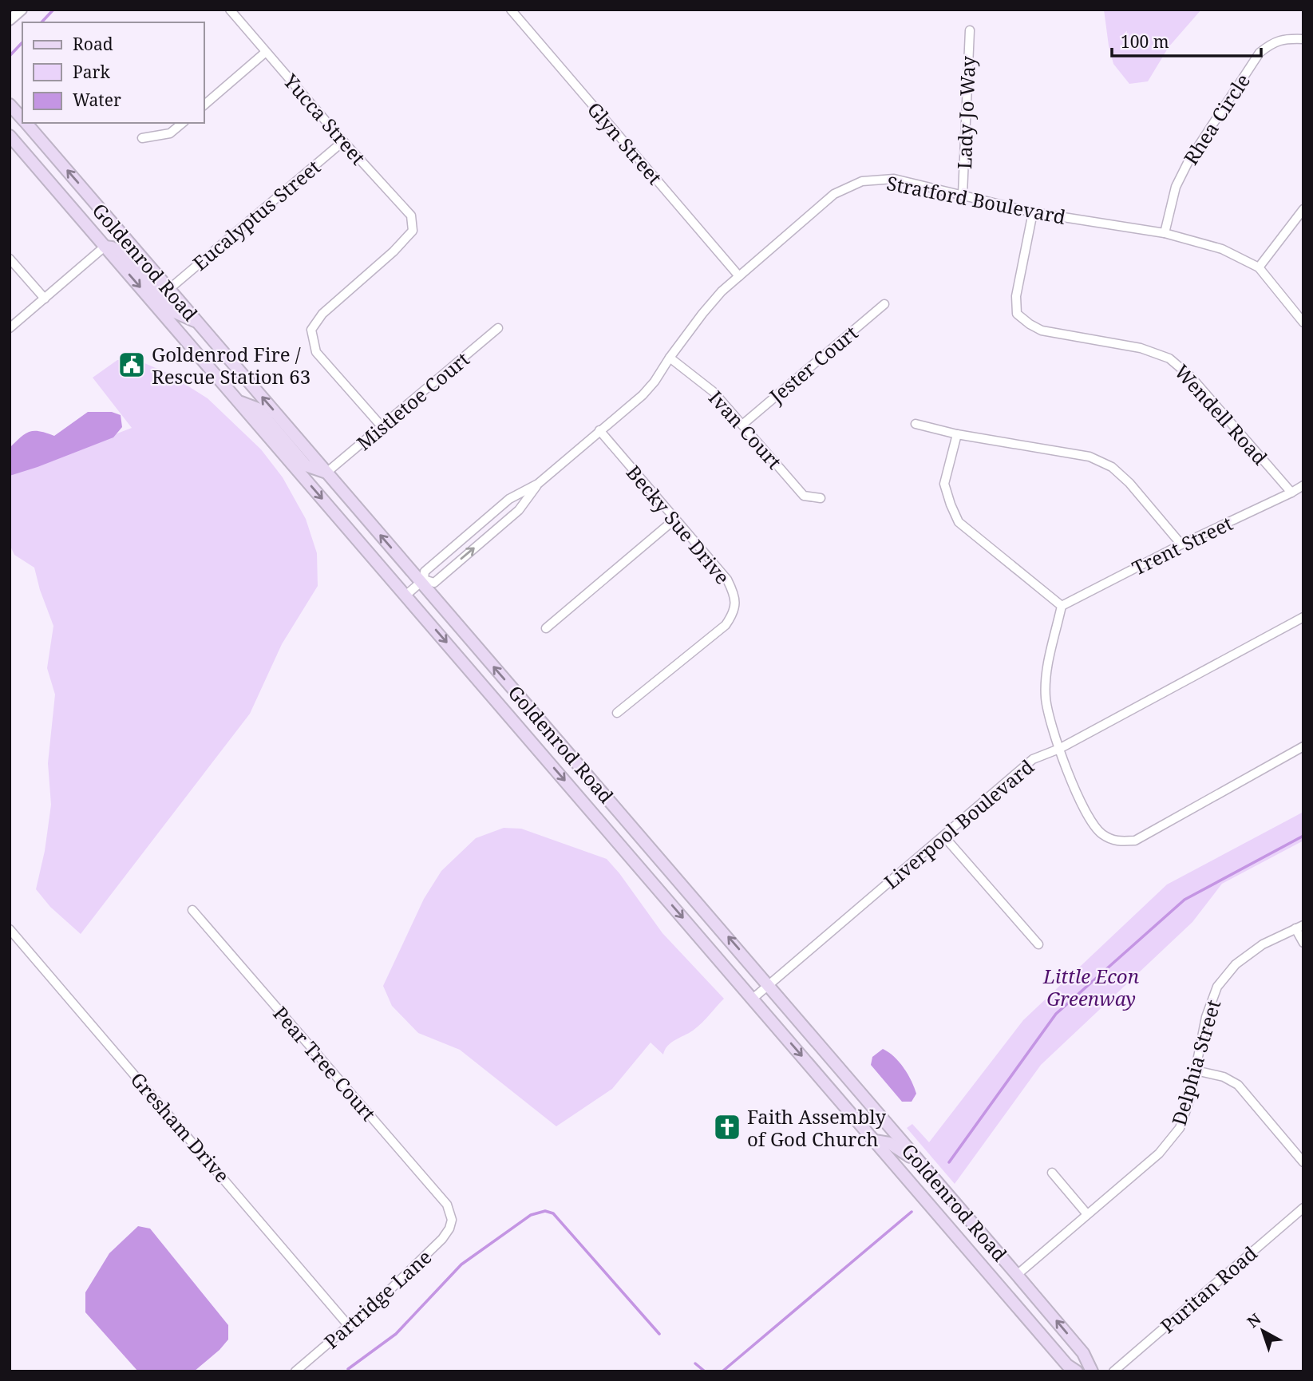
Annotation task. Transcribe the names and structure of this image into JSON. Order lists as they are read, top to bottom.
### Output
{
  "streets": {
    "main road": ["Goldenrod Road"],
    "street": [
      "Lady Jo Way",
      "Yucca Street",
      "Rhea Circle",
      "Glyn Street",
      "Stratford Boulevard",
      "Eucalyptus Street",
      "Jester Court",
      "Mistletoe Court",
      "Wendell Road",
      "Ivan Court",
      "Becky Sue Drive",
      "Trent Street",
      "Liverpool Boulevard",
      "Delphia Street",
      "Pear Tree Court",
      "Gresham Drive",
      "Puritan Road",
      "Partridge Lane"
    ]
  },
  "crossings": [
    ["Lady Jo Way", "Stratford Boulevard"],
    ["Yucca Street", "Eucalyptus Street"],
    ["Yucca Street", "Mistletoe Court"],
    ["Rhea Circle", "Stratford Boulevard"],
    ["Glyn Street", "Stratford Boulevard"],
    ["Stratford Boulevard", "Goldenrod Road"],
    ["Stratford Boulevard", "Wendell Road"],
    ["Stratford Boulevard", "Ivan Court"],
    ["Stratford Boulevard", "Becky Sue Drive"],
    ["Eucalyptus Street", "Goldenrod Road"],
    ["Goldenrod Road", "Mistletoe Court"],
    ["Goldenrod Road", "Liverpool Boulevard"],
    ["Goldenrod Road", "Delphia Street"],
    ["Jester Court", "Ivan Court"],
    ["Wendell Road", "Trent Street"],
    ["Pear Tree Court", "Partridge Lane"],
    ["Gresham Drive", "Partridge Lane"]
  ],
  "parks": ["Little Econ Greenway"],
  "places": {
    "public building": ["Goldenrod Fire / Rescue Station 63"],
    "church": ["Faith Assembly of God Church"]
  },
  "legend": ["Road", "Park", "Water"],
  "scale_bar": "100 m",
  "north": "top left"
}
